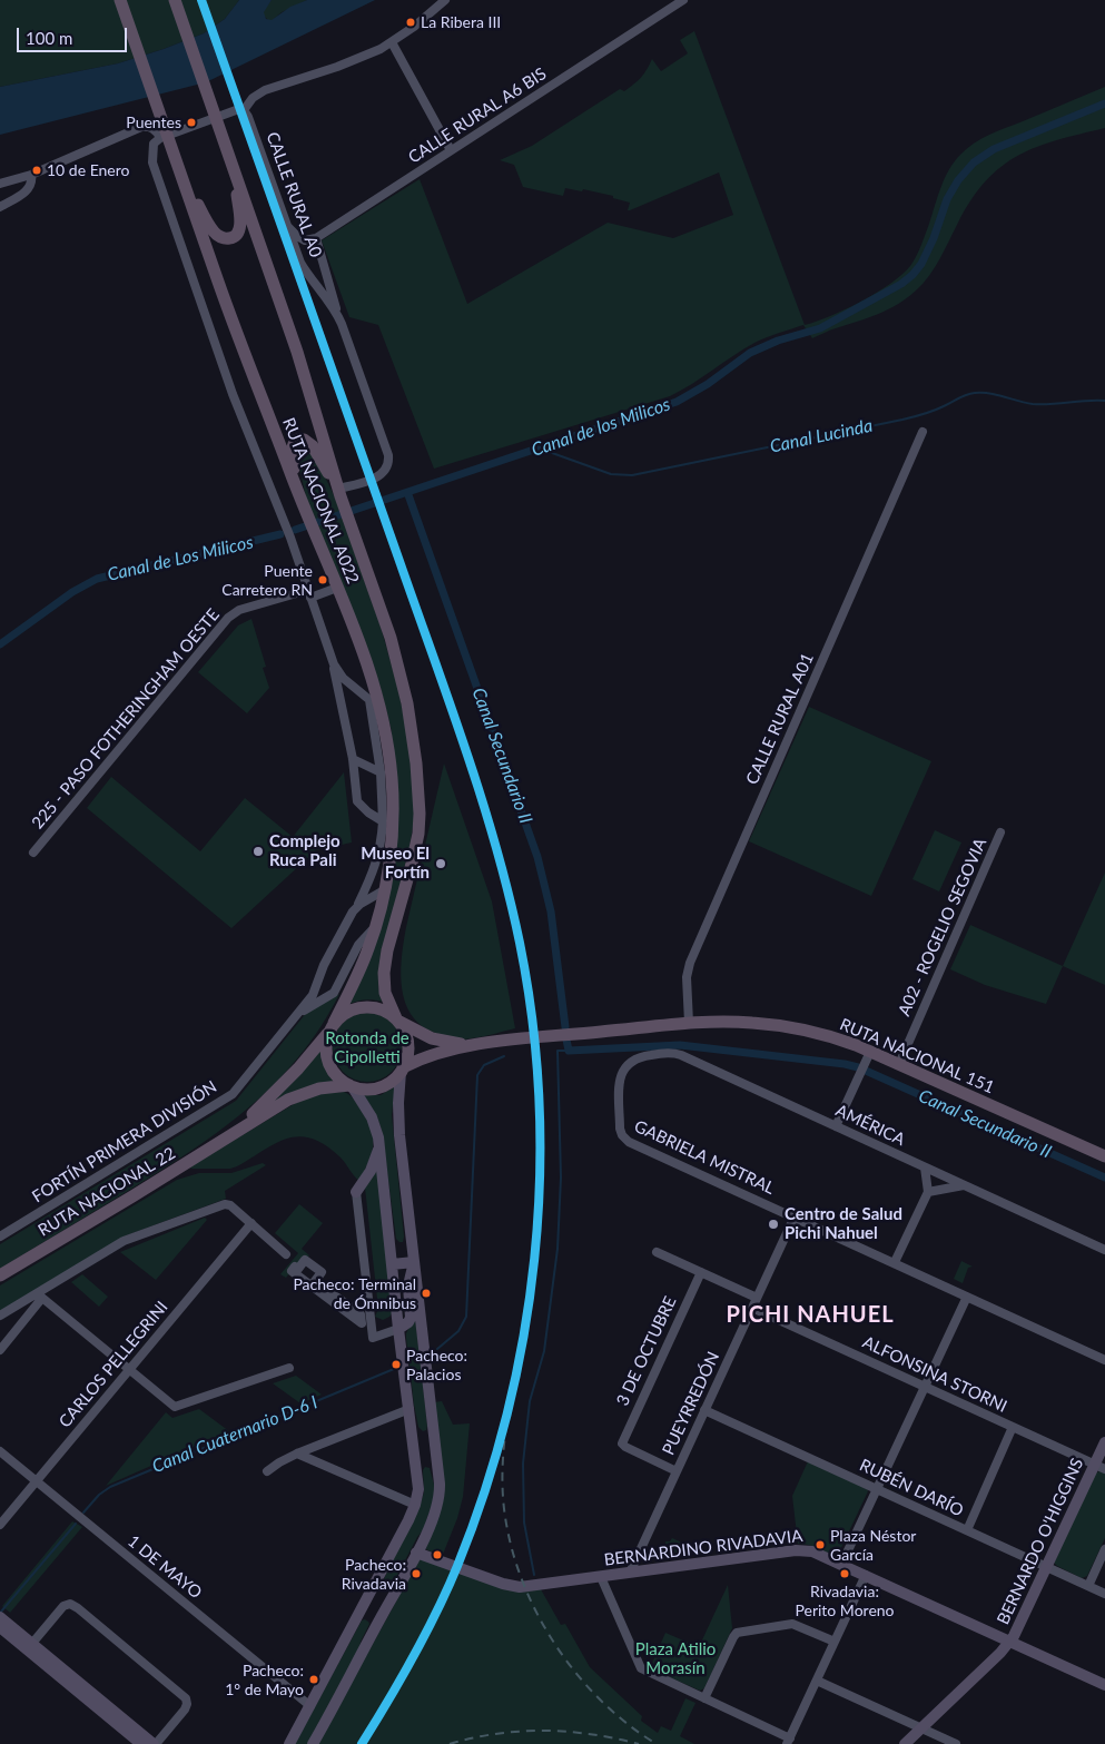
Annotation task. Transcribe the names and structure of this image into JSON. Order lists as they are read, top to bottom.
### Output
{
  "streets": {
    "highway": ["RUTA NACIONAL A022", "RUTA NACIONAL 151", "RUTA NACIONAL 22"],
    "main road": ["BERNARDO O'HIGGINS", "BERNARDINO RIVADAVIA"],
    "street": [
      "CALLE RURAL A6 BIS",
      "CALLE RURAL A0",
      "225 - PASO FOTHERINGHAM OESTE",
      "CALLE RURAL A01",
      "A02 - ROGELIO SEGOVIA",
      "AMÉRICA",
      "FORTÍN PRIMERA DIVISIÓN",
      "GABRIELA MISTRAL",
      "3 DE OCTUBRE",
      "CARLOS PELLEGRINI",
      "ALFONSINA STORNI",
      "PUEYRREDÓN",
      "RUBÉN DARÍO",
      "1 DE MAYO"
    ]
  },
  "crossings": [
    ["CALLE RURAL A6 BIS", "CALLE RURAL A0"],
    ["CALLE RURAL A0", "RUTA NACIONAL A022"],
    ["RUTA NACIONAL A022", "225 - PASO FOTHERINGHAM OESTE"],
    ["RUTA NACIONAL A022", "RUTA NACIONAL 151"],
    ["RUTA NACIONAL A022", "FORTÍN PRIMERA DIVISIÓN"],
    ["RUTA NACIONAL A022", "RUTA NACIONAL 22"],
    ["CALLE RURAL A01", "RUTA NACIONAL 151"],
    ["A02 - ROGELIO SEGOVIA", "RUTA NACIONAL 151"],
    ["RUTA NACIONAL 151", "RUTA NACIONAL 22"],
    ["AMÉRICA", "GABRIELA MISTRAL"],
    ["GABRIELA MISTRAL", "PUEYRREDÓN"],
    ["3 DE OCTUBRE", "PUEYRREDÓN"],
    ["CARLOS PELLEGRINI", "1 DE MAYO"],
    ["ALFONSINA STORNI", "PUEYRREDÓN"],
    ["ALFONSINA STORNI", "BERNARDO O'HIGGINS"],
    ["PUEYRREDÓN", "RUBÉN DARÍO"],
    ["PUEYRREDÓN", "BERNARDINO RIVADAVIA"],
    ["RUBÉN DARÍO", "BERNARDO O'HIGGINS"],
    ["BERNARDO O'HIGGINS", "BERNARDINO RIVADAVIA"]
  ],
  "districts": ["PICHI NAHUEL"],
  "water": [
    "Canal de los Milicos",
    "Canal Lucinda",
    "Canal de Los Milicos",
    "Canal Secundario II",
    "Canal Cuaternario D-6 I"
  ],
  "parks": ["Rotonda de Cipolletti", "Plaza Atilio Morasín"],
  "places": [
    "La Ribera III",
    "Puentes",
    "10 de Enero",
    "Puente Carretero RN",
    "Complejo Ruca Pali",
    "Museo El Fortín",
    "Centro de Salud Pichi Nahuel",
    "Pacheco: Terminal de Ómnibus",
    "Pacheco: Palacios",
    "Plaza Néstor García",
    "Pacheco: Rivadavia",
    "Rivadavia: Perito Moreno",
    "Pacheco: 1° de Mayo"
  ],
  "scale_bar": "100 m"
}
